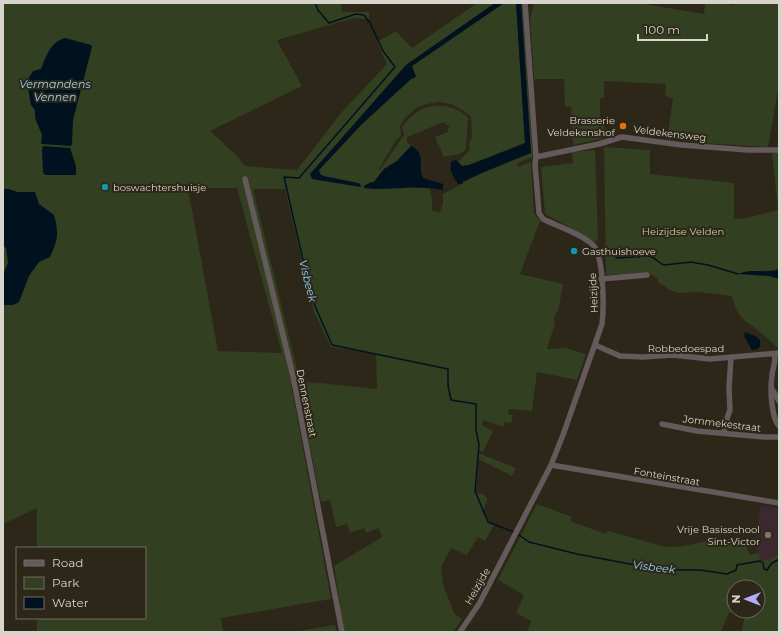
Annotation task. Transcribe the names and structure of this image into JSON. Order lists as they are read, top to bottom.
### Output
{
  "streets": {
    "street": [
      "Veldekensweg",
      "Heizijde",
      "Robbedoespad",
      "Dennenstraat",
      "Jommekestraat",
      "Fonteinstraat"
    ]
  },
  "crossings": [
    ["Veldekensweg", "Heizijde"],
    ["Heizijde", "Robbedoespad"],
    ["Heizijde", "Fonteinstraat"]
  ],
  "water": ["Vermandens Vennen", "Visbeek"],
  "parks": ["Heizijdse Velden"],
  "places": [
    "Brasserie Veldekenshof",
    "boswachtershuisje",
    "Gasthuishoeve",
    "Vrije Basisschool Sint-Victor"
  ],
  "legend": ["Road", "Park", "Water"],
  "scale_bar": "100 m",
  "north": "left"
}
